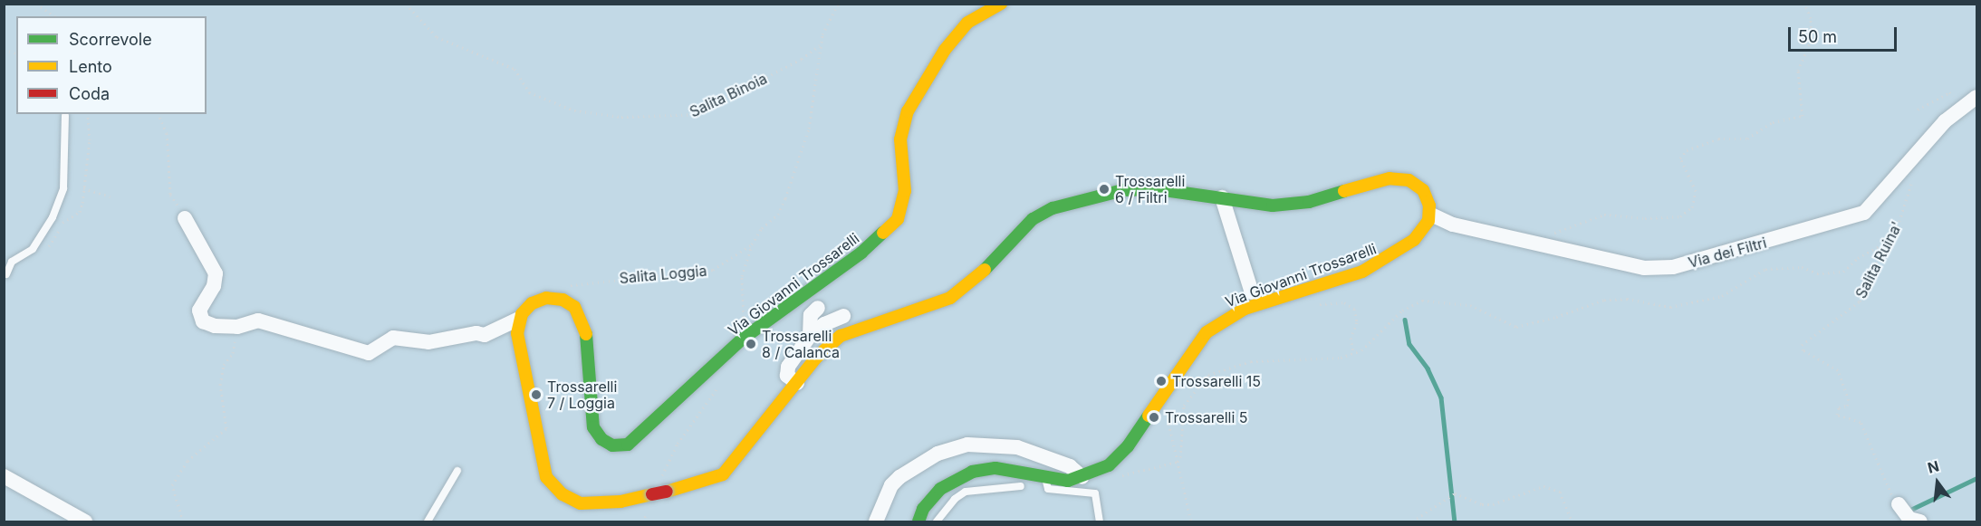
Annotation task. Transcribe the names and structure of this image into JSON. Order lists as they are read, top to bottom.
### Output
{
  "streets": {
    "street": ["Via dei Filtri", "Via Giovanni Trossarelli"],
    "path": ["Salita Binoia", "Salita Ruina'", "Salita Loggia"]
  },
  "crossings": [
    ["Salita Binoia", "Salita Loggia"],
    ["Via dei Filtri", "Salita Ruina'"],
    ["Via dei Filtri", "Via Giovanni Trossarelli"]
  ],
  "places": [
    "Trossarelli 6 / Filtri",
    "Trossarelli 8 / Calanca",
    "Trossarelli 15",
    "Trossarelli 7 / Loggia",
    "Trossarelli 5"
  ],
  "legend": ["Scorrevole", "Lento", "Coda"],
  "scale_bar": "50 m",
  "north": "top"
}
